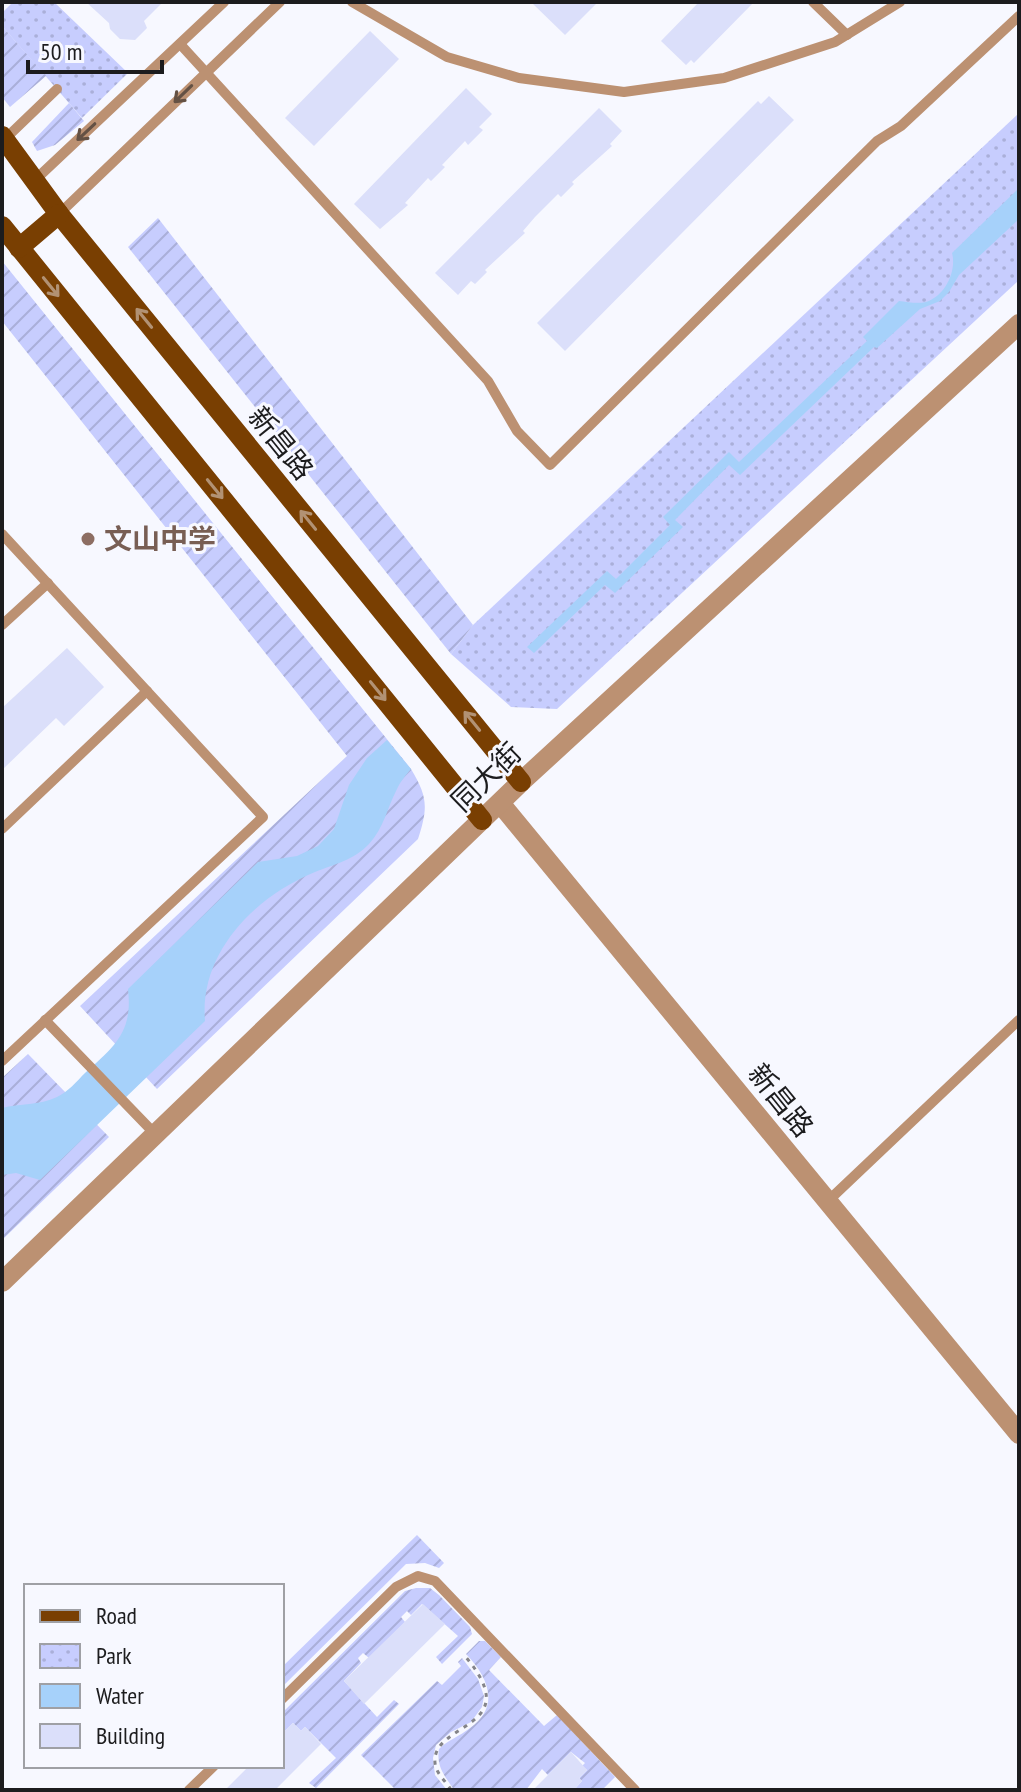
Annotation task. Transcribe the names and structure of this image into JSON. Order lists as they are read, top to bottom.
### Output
{
  "streets": {
    "main road": ["新昌路"],
    "street": ["同大街"]
  },
  "crossings": [
    ["新昌路", "同大街"]
  ],
  "places": ["文山中学"],
  "legend": [
    "Road",
    "Park",
    "Water",
    "Building"
  ],
  "scale_bar": "50 m"
}
